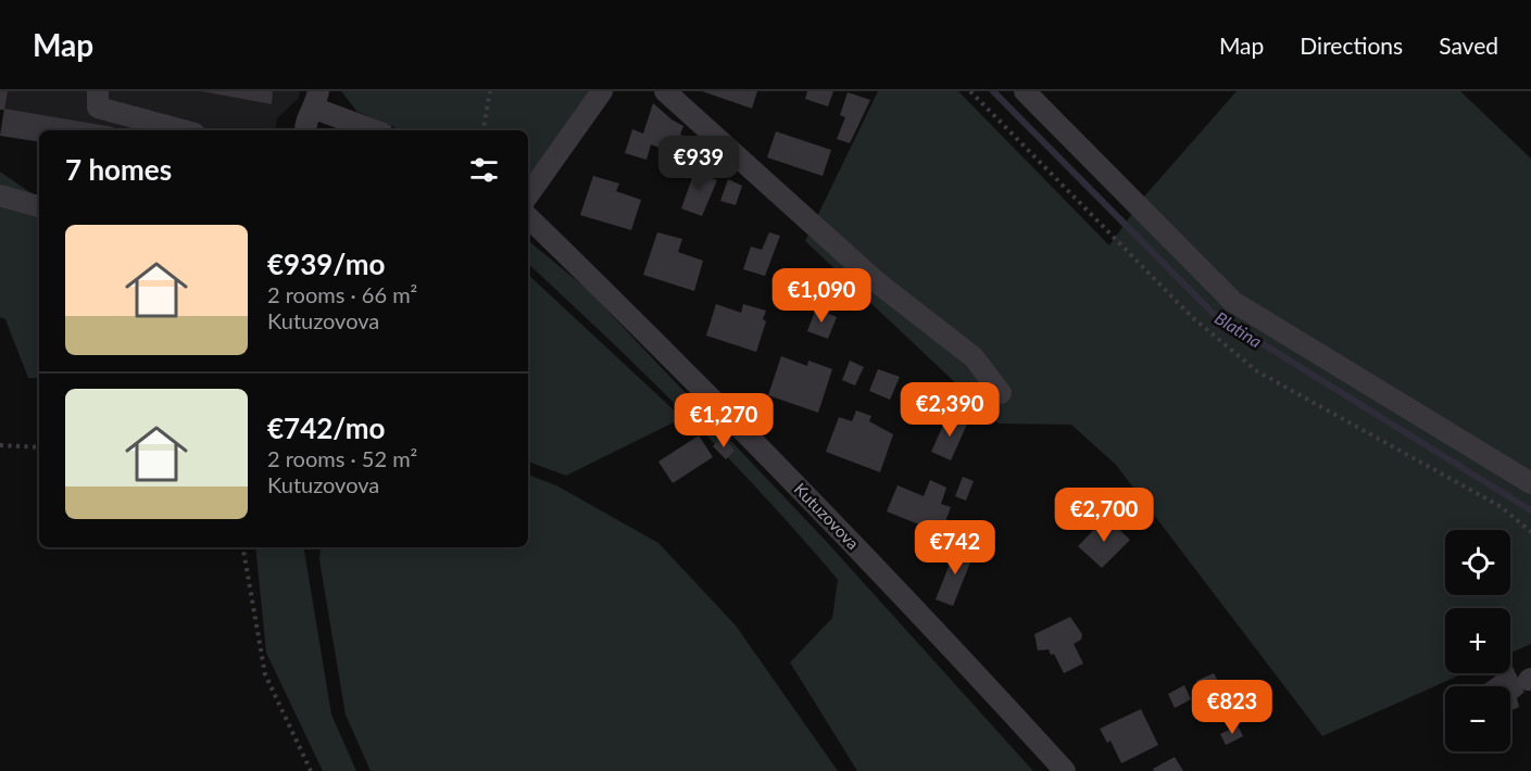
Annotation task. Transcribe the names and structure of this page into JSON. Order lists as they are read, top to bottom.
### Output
{
  "streets": {
    "street": ["Kutuzovova"]
  },
  "water": ["Blatina"],
  "page": {
    "header": "Map",
    "nav": ["Map", "Directions", "Saved"],
    "heading": "7 homes",
    "price": [
      "€939",
      "€1,090",
      "€2,390",
      "€1,270",
      "€2,700",
      "€742",
      "€823"
    ],
    "list": [
      {
        "name": "€939/mo",
        "note": "2 rooms · 66 m² · Kutuzovova"
      },
      {
        "name": "€742/mo",
        "note": "2 rooms · 52 m² · Kutuzovova"
      }
    ],
    "map_buttons": ["+", "−"]
  }
}
